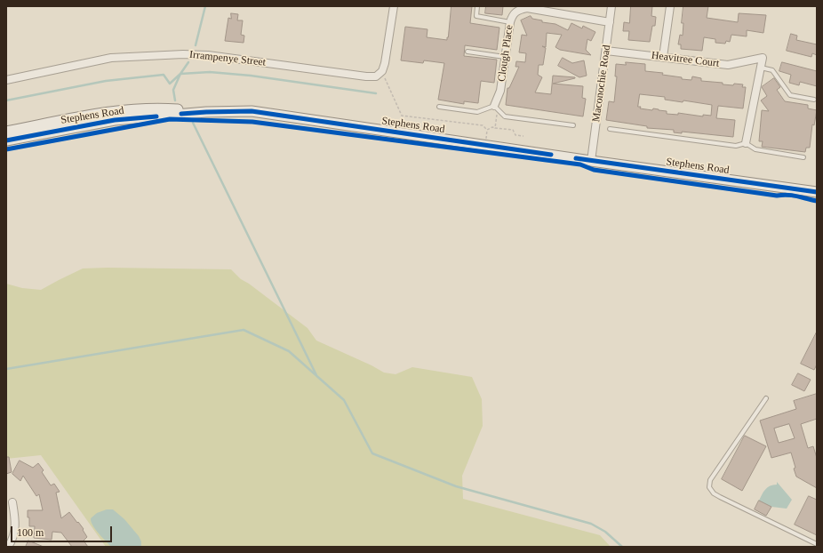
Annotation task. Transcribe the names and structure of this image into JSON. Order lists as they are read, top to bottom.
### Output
{
  "streets": {
    "street": [
      "Clough Place",
      "Irrampenye Street",
      "Heavitree Court",
      "Maconochie Road",
      "Stephens Road"
    ]
  },
  "crossings": [
    ["Clough Place", "Maconochie Road"],
    ["Heavitree Court", "Maconochie Road"],
    ["Maconochie Road", "Stephens Road"]
  ],
  "scale_bar": "100 m"
}
